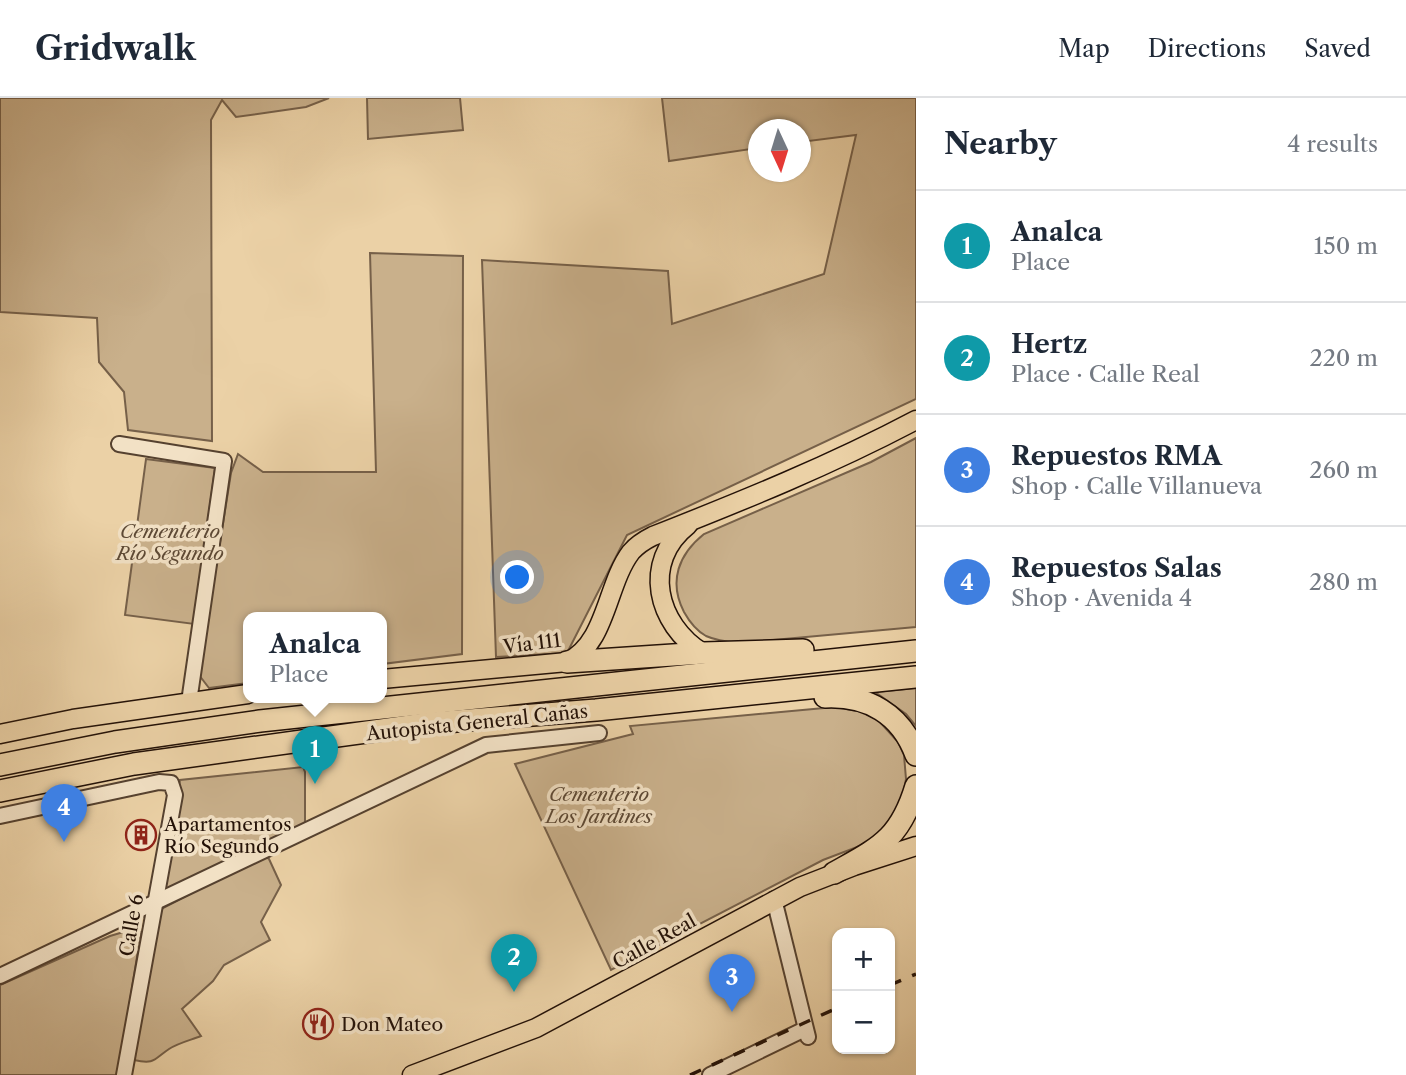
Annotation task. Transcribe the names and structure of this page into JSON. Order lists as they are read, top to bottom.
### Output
{
  "streets": {
    "highway": ["Autopista General Cañas"],
    "main road": ["Vía 111", "Calle Real"],
    "street": ["Calle 6"]
  },
  "parks": ["Cementerio Río Segundo", "Cementerio Los Jardines"],
  "places": {
    "building": ["Apartamentos Río Segundo"],
    "restaurant": ["Don Mateo"]
  },
  "north": "bottom",
  "page": {
    "header": "Gridwalk",
    "nav": ["Map", "Directions", "Saved"],
    "heading": ["Nearby", "4 results"],
    "list": [
      {
        "mark": "1",
        "name": "Analca",
        "note": "Place",
        "value": "150 m"
      },
      {
        "mark": "2",
        "name": "Hertz",
        "note": "Place · Calle Real",
        "value": "220 m"
      },
      {
        "mark": "3",
        "name": "Repuestos RMA",
        "note": "Shop · Calle Villanueva",
        "value": "260 m"
      },
      {
        "mark": "4",
        "name": "Repuestos Salas",
        "note": "Shop · Avenida 4",
        "value": "280 m"
      }
    ],
    "popup": ["Analca", "Place"],
    "pins": [
      "1",
      "4",
      "2",
      "3"
    ],
    "map_buttons": ["+", "−"]
  }
}
